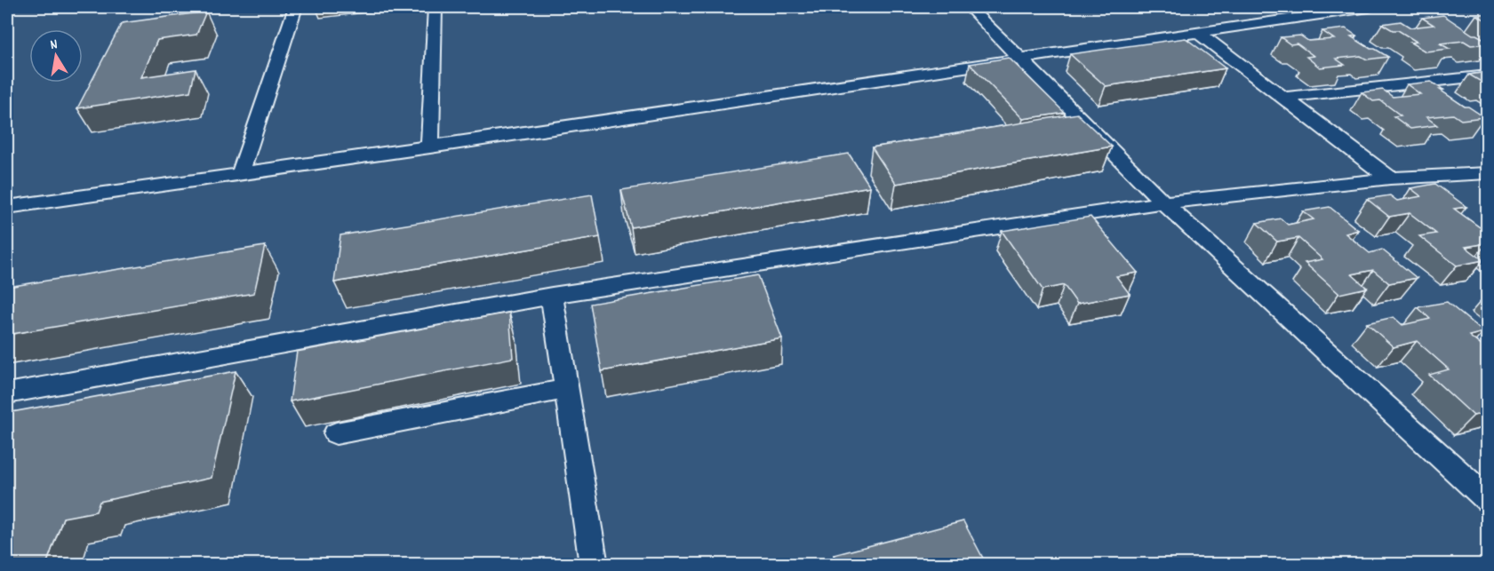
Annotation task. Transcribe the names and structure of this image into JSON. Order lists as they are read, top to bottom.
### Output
{
  "north": "top"
}
